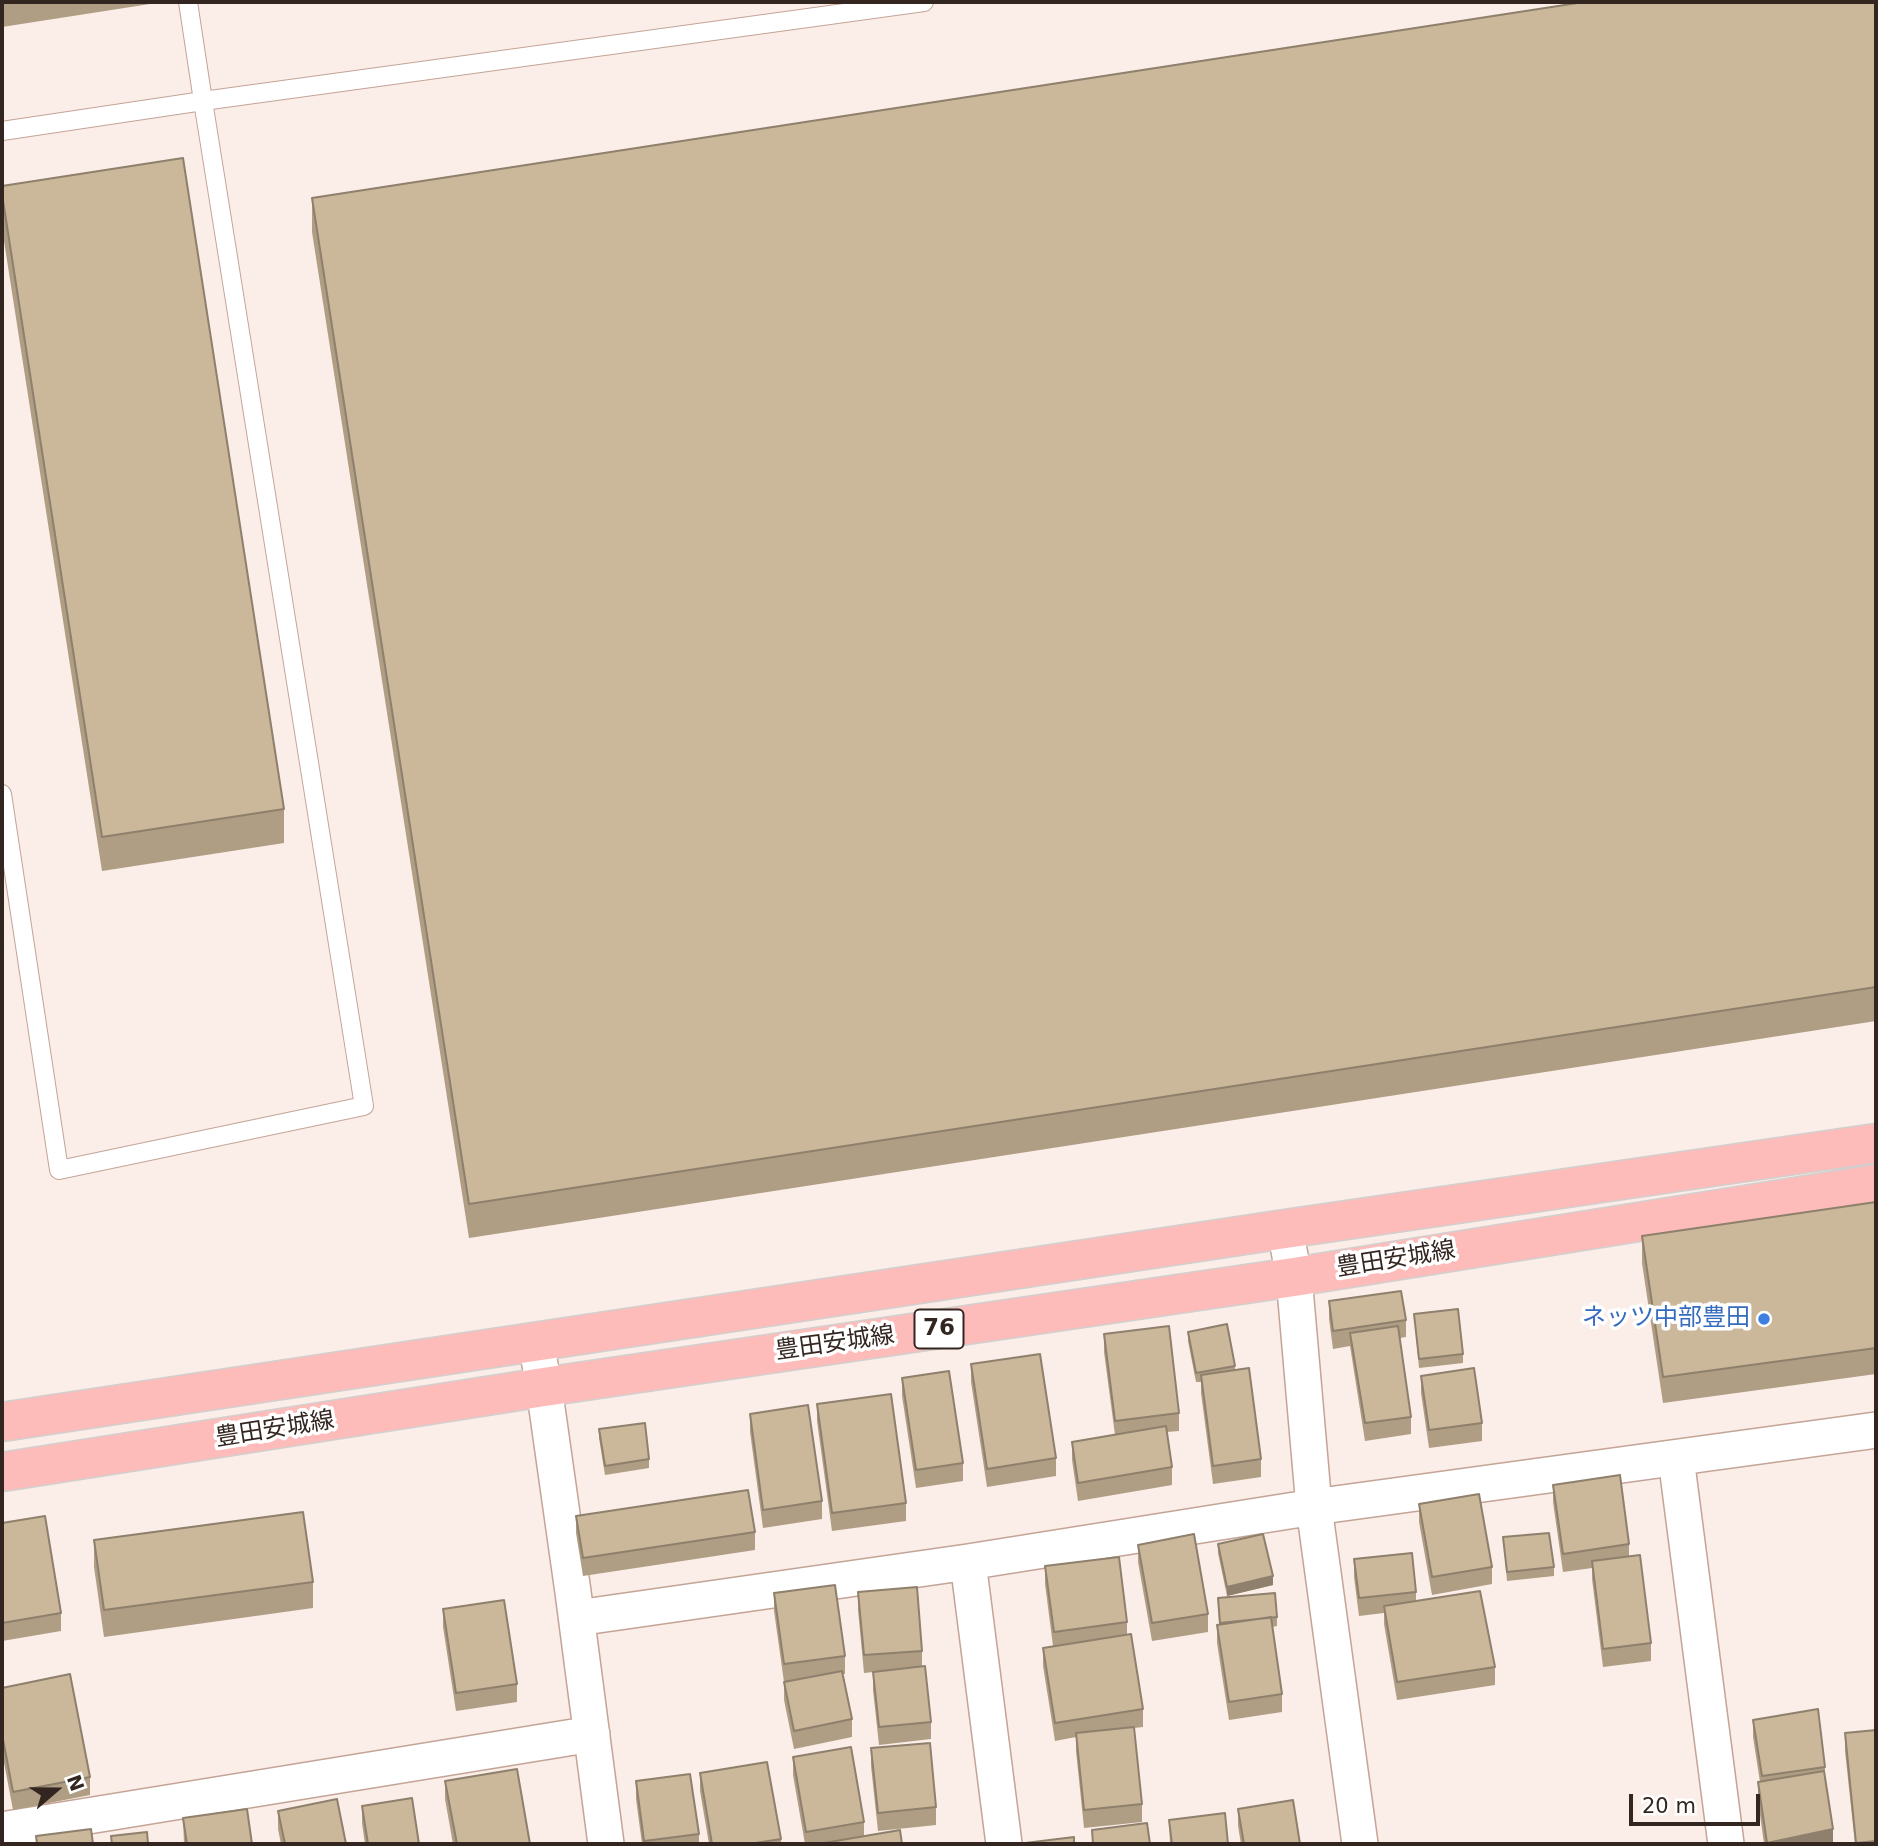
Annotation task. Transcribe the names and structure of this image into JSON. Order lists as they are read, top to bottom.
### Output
{
  "streets": {
    "main road": ["豊田安城線", "76"]
  },
  "places": ["ネッツ中部豊田"],
  "scale_bar": "20 m",
  "north": "right"
}
